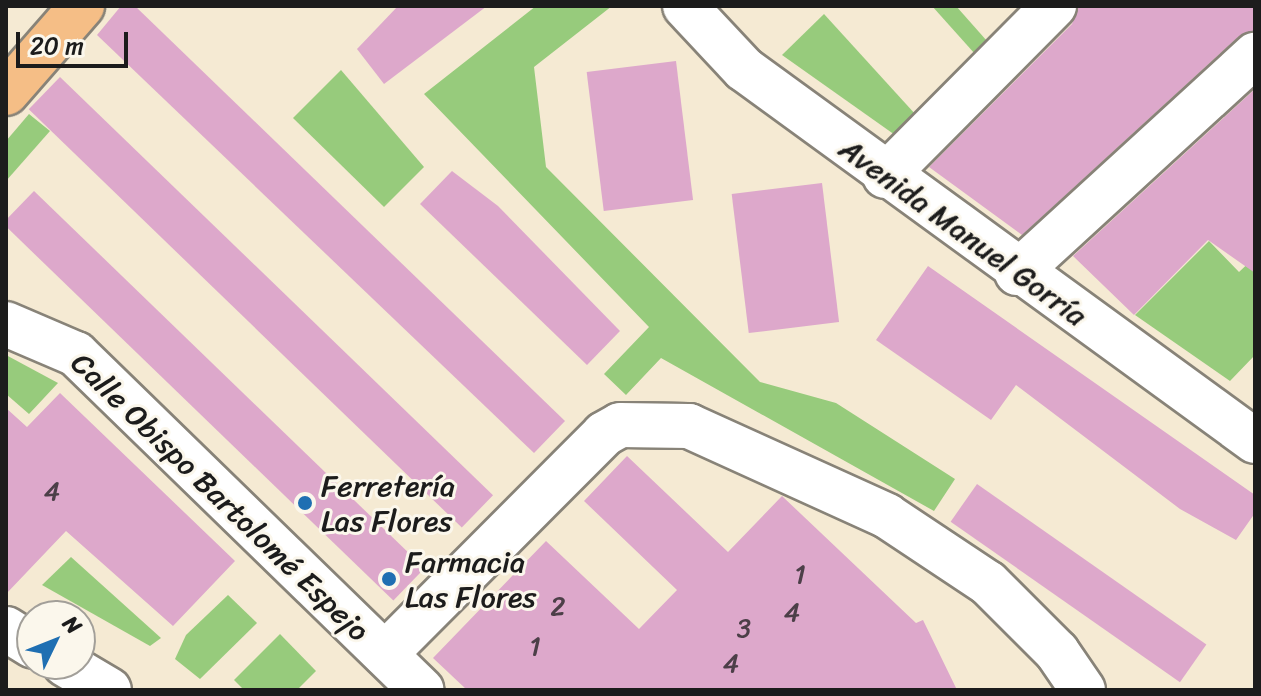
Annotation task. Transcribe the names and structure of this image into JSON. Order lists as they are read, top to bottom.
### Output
{
  "streets": {
    "street": ["Avenida Manuel Gorría", "Calle Obispo Bartolomé Espejo"]
  },
  "places": ["Ferretería Las Flores", "Farmacia Las Flores"],
  "house_numbers": [
    "4",
    "1",
    "2",
    "4",
    "3",
    "1",
    "4"
  ],
  "scale_bar": "20 m",
  "north": "top right"
}
